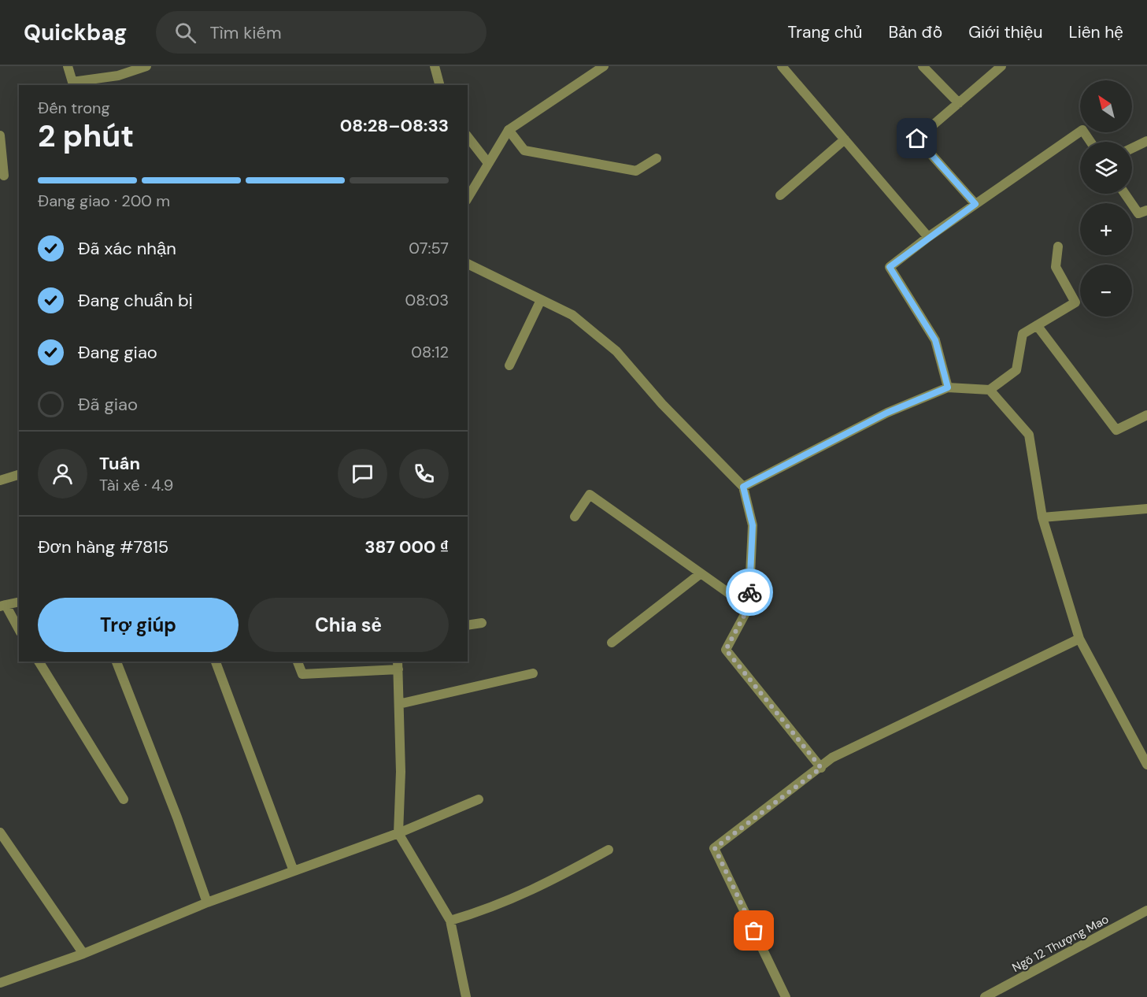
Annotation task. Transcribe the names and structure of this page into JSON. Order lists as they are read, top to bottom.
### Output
{
  "streets": {
    "street": ["Ngõ 12 Thượng Mao"]
  },
  "north": "top left",
  "page": {
    "header": "Quickbag",
    "search": "Tìm kiếm",
    "nav": [
      "Trang chủ",
      "Bản đồ",
      "Giới thiệu",
      "Liên hệ"
    ],
    "map_buttons": ["+", "−"],
    "heading": ["2 phút", "Đến trong", "08:28–08:33"],
    "panel": [
      "Tuấn",
      "Tài xế · 4.9",
      "Đơn hàng #7815",
      "387 000 ₫"
    ],
    "bar": "Đang giao · 200 m",
    "list": [
      ["Đã xác nhận", "07:57"],
      ["Đang chuẩn bị", "08:03"],
      ["Đang giao", "08:12"],
      "Đã giao"
    ],
    "buttons": ["Trợ giúp", "Chia sẻ"]
  }
}
